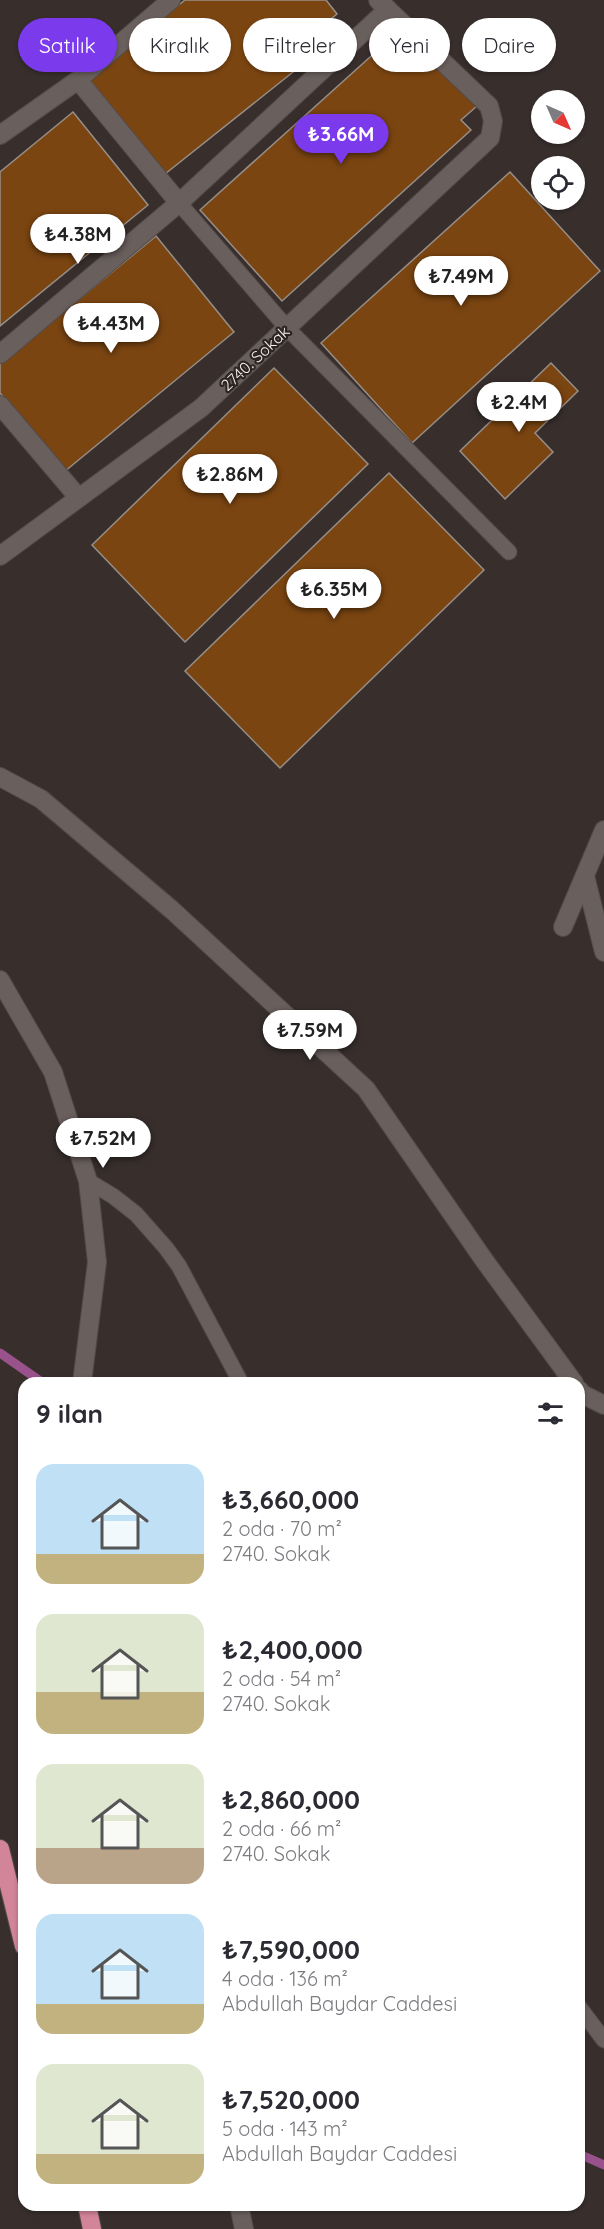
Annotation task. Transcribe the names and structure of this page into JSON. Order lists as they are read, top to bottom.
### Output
{
  "streets": {
    "street": ["2740. Sokak"]
  },
  "north": "bottom right",
  "page": {
    "chip": [
      "Satılık",
      "Kiralık",
      "Filtreler",
      "Yeni",
      "Daire"
    ],
    "price": [
      "₺3.66M",
      "₺4.38M",
      "₺7.49M",
      "₺4.43M",
      "₺2.4M",
      "₺2.86M",
      "₺6.35M",
      "₺7.59M",
      "₺7.52M"
    ],
    "heading": "9 ilan",
    "list": [
      {
        "name": "₺3,660,000",
        "note": "2 oda · 70 m² · 2740. Sokak"
      },
      {
        "name": "₺2,400,000",
        "note": "2 oda · 54 m² · 2740. Sokak"
      },
      {
        "name": "₺2,860,000",
        "note": "2 oda · 66 m² · 2740. Sokak"
      },
      {
        "name": "₺7,590,000",
        "note": "4 oda · 136 m² · Abdullah Baydar Caddesi"
      },
      {
        "name": "₺7,520,000",
        "note": "5 oda · 143 m² · Abdullah Baydar Caddesi"
      }
    ]
  }
}
